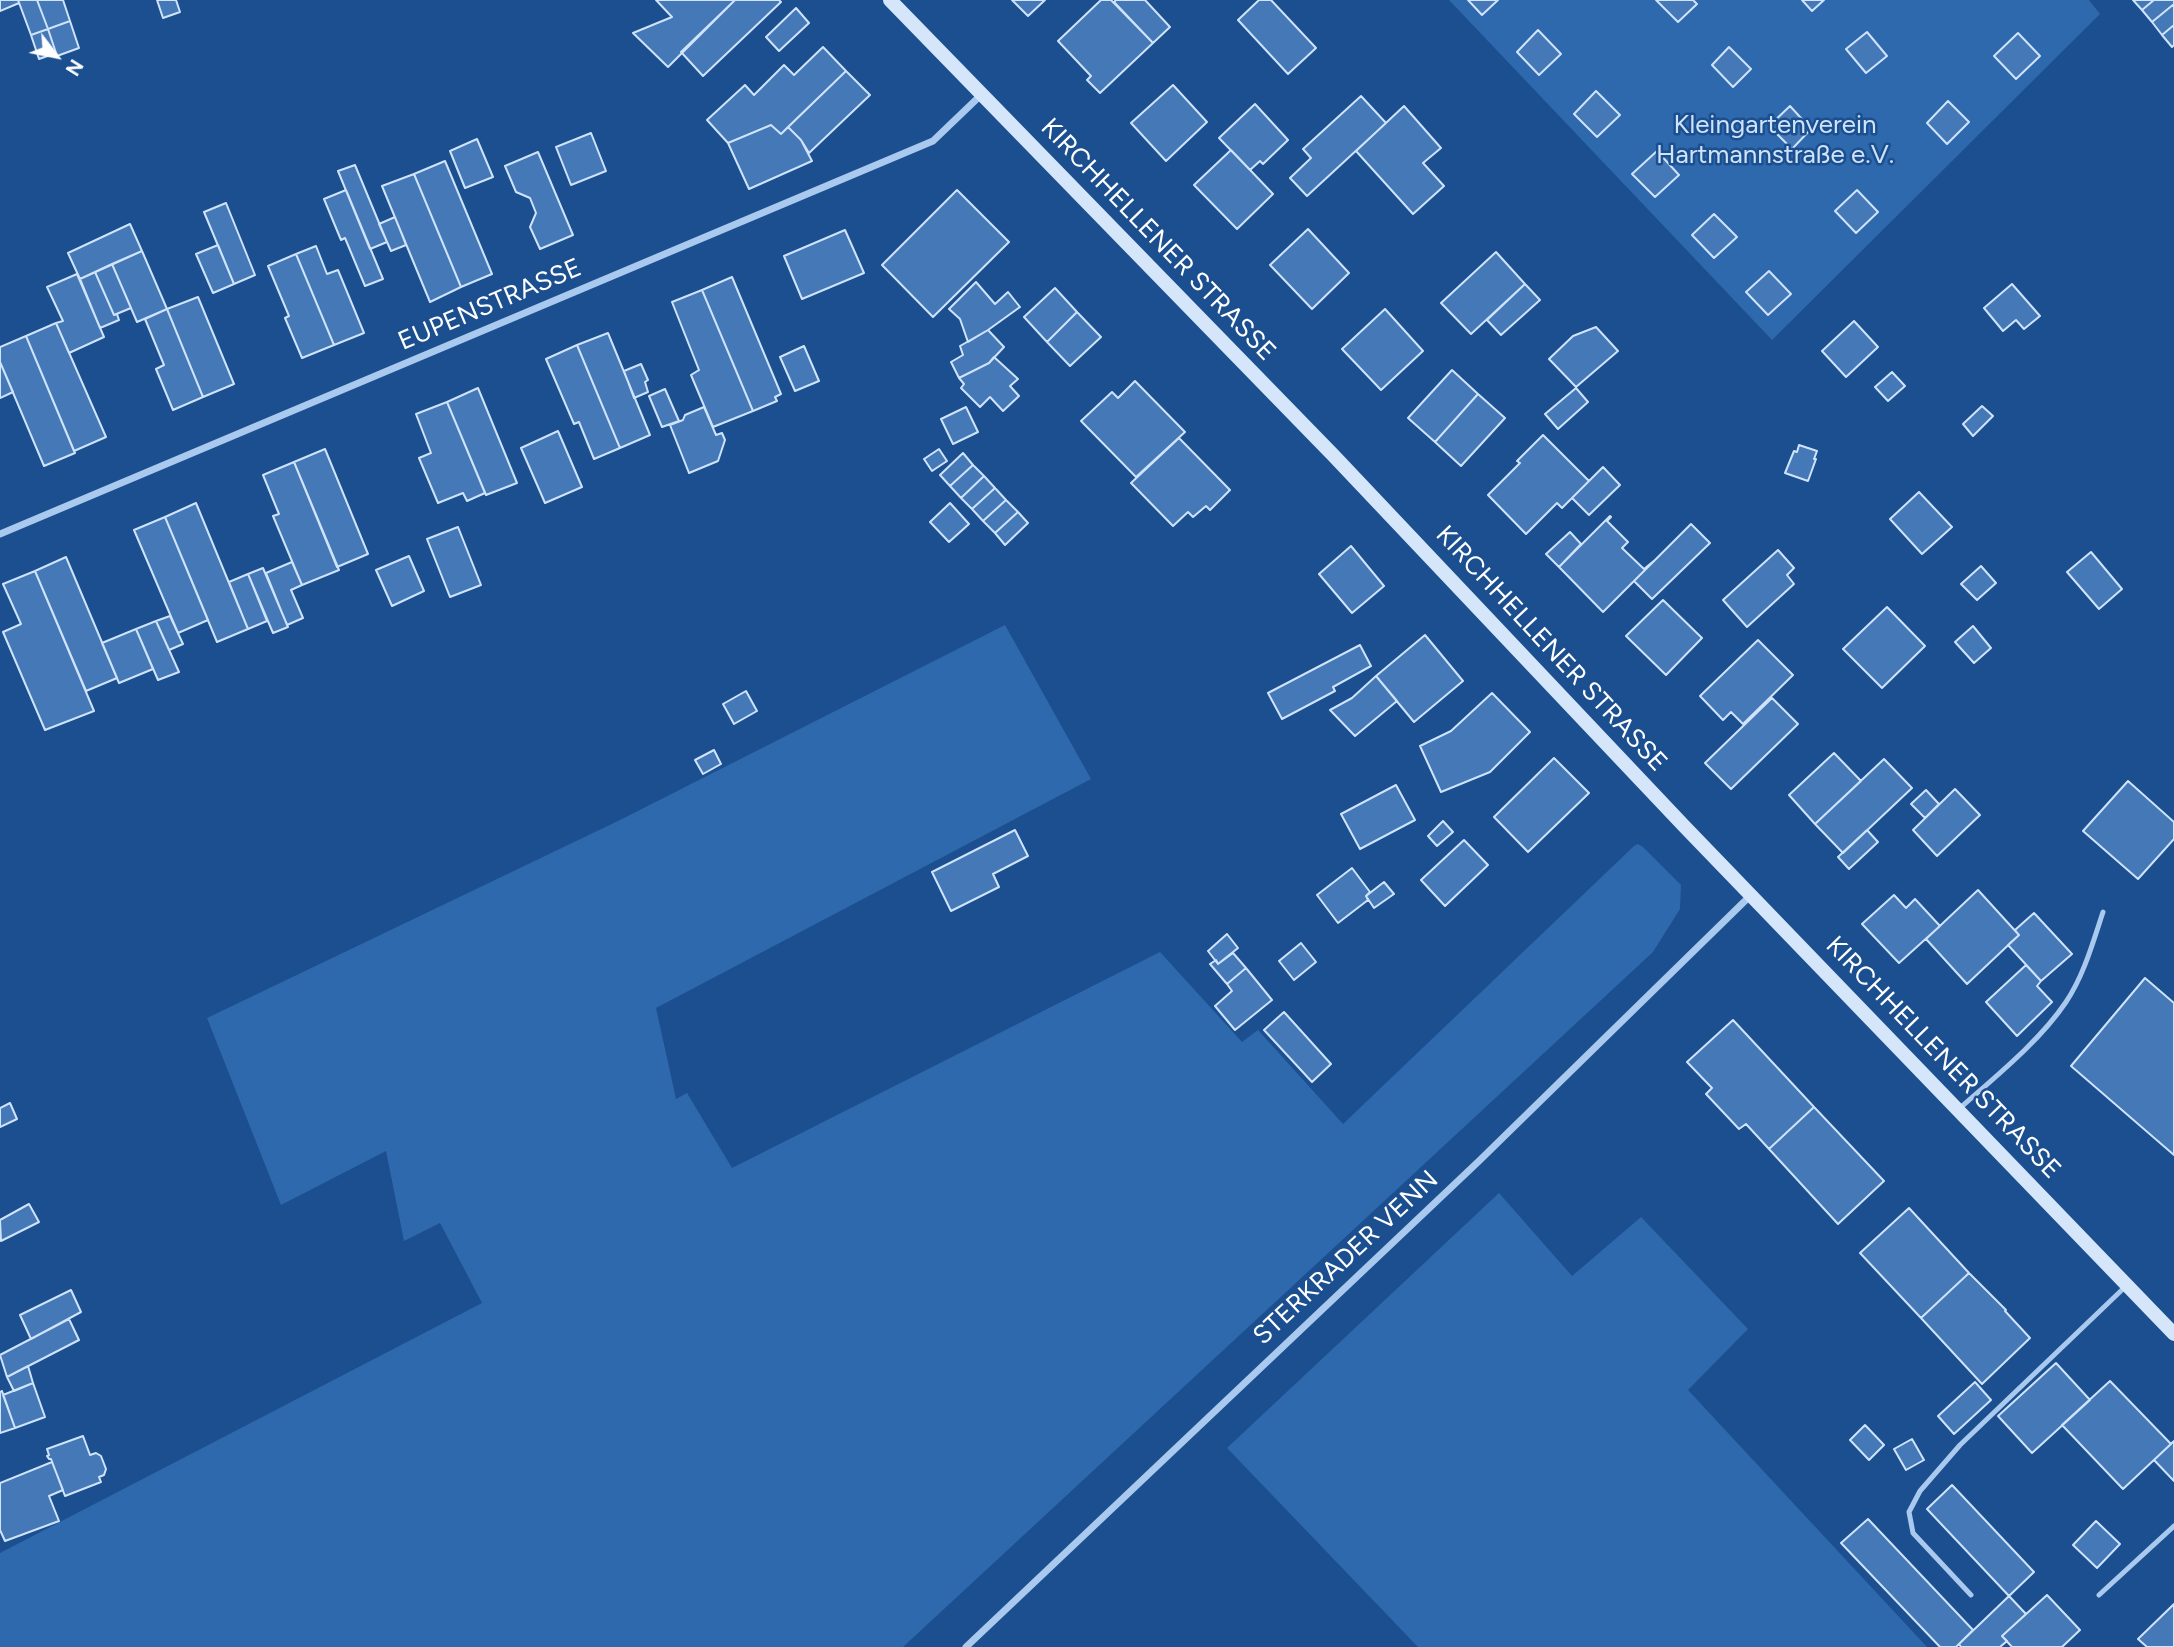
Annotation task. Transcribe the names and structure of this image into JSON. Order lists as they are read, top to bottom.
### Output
{
  "streets": {
    "main road": ["KIRCHHELLENER STRASSE"],
    "street": ["EUPENSTRASSE", "STERKRADER VENN"]
  },
  "crossings": [
    ["KIRCHHELLENER STRASSE", "EUPENSTRASSE"],
    ["KIRCHHELLENER STRASSE", "STERKRADER VENN"]
  ],
  "parks": ["Kleingartenverein Hartmannstraße e.V."],
  "north": "bottom right"
}
